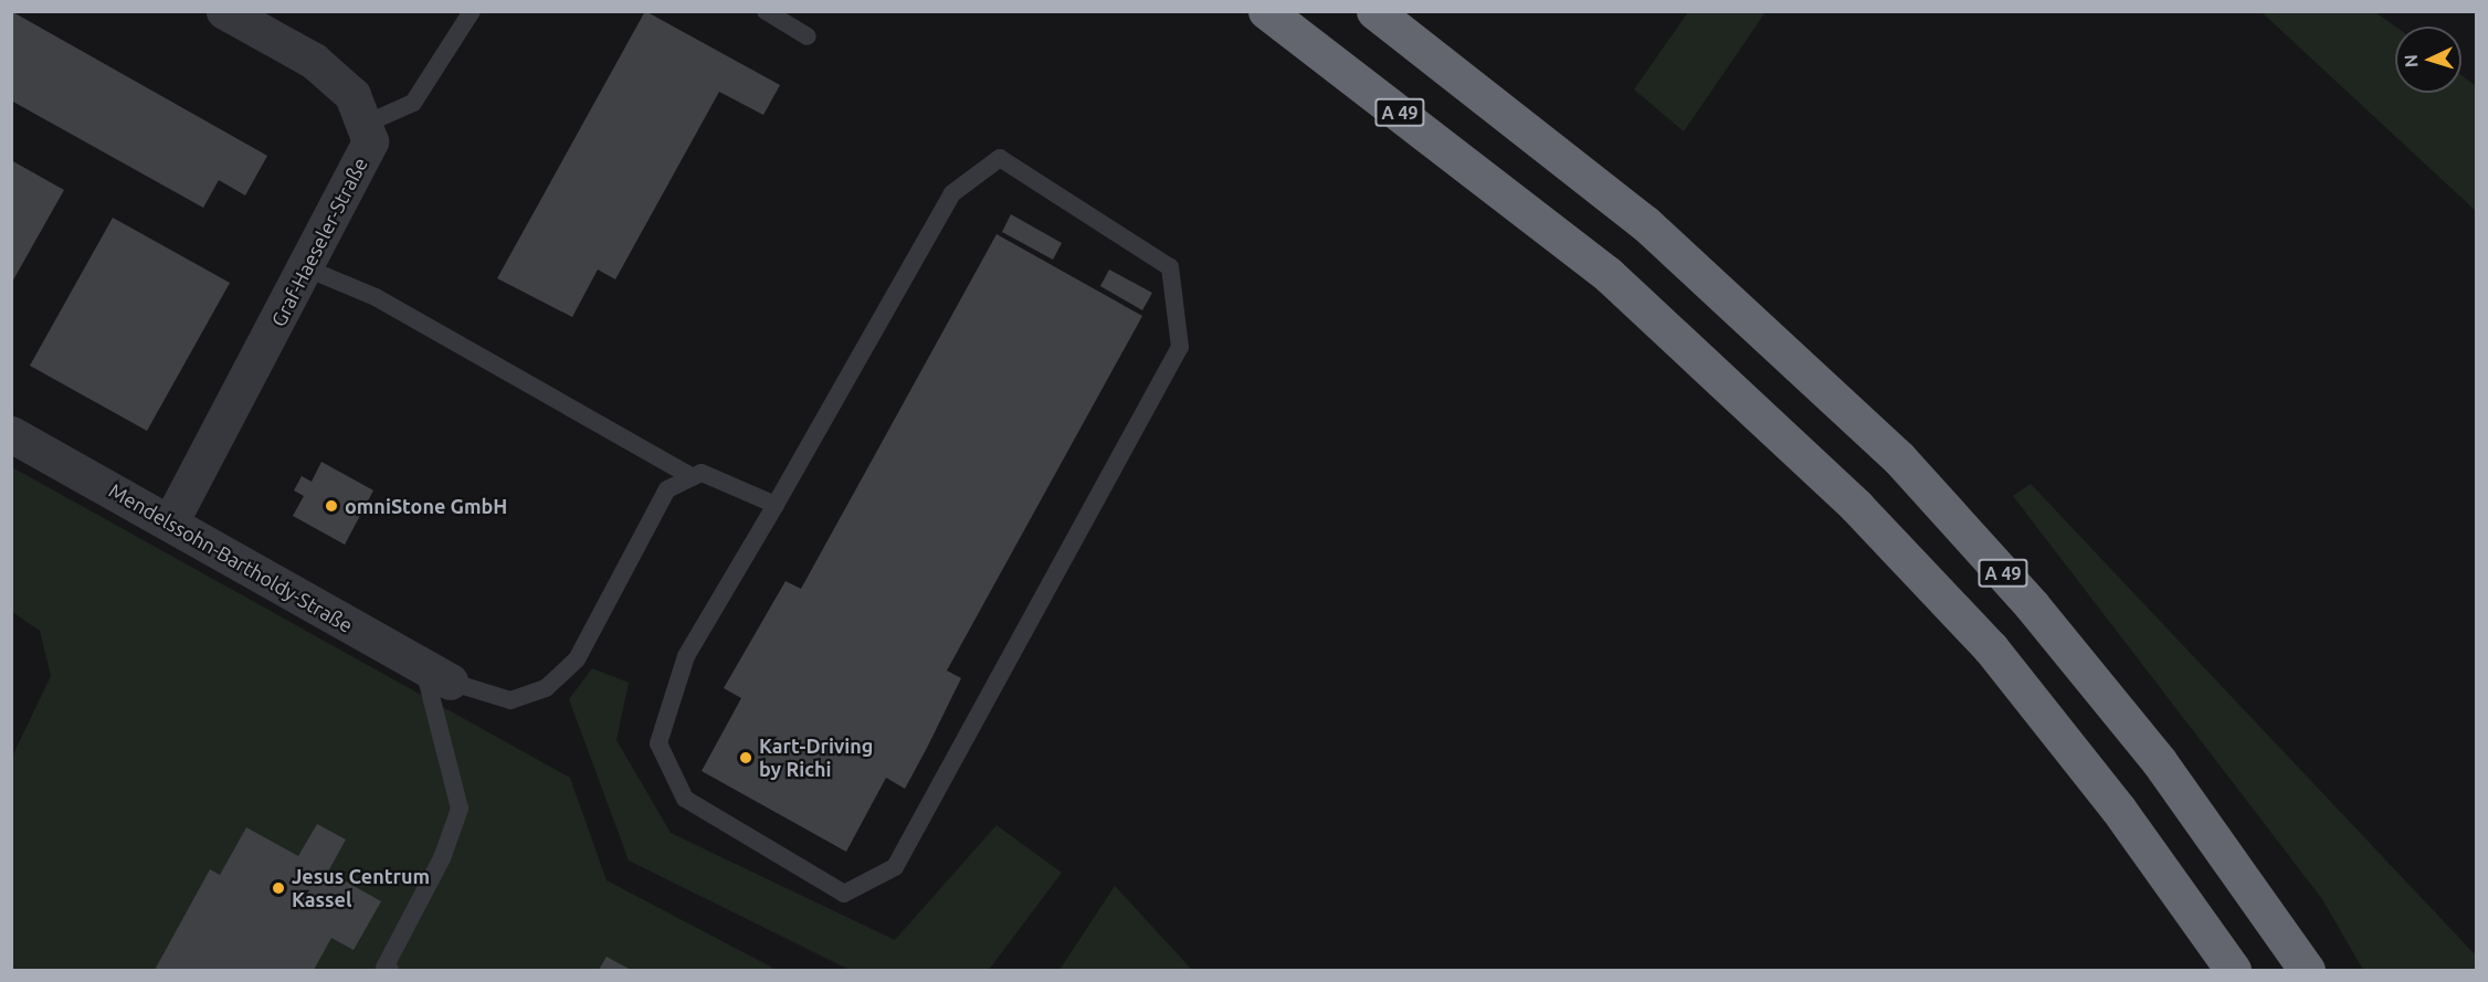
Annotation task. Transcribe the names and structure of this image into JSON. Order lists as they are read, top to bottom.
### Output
{
  "streets": {
    "highway": ["A 49"],
    "street": ["Graf-Haeseler-Straße", "Mendelssohn-Bartholdy-Straße"]
  },
  "crossings": [
    ["Graf-Haeseler-Straße", "Mendelssohn-Bartholdy-Straße"]
  ],
  "places": ["omniStone GmbH", "Kart-Driving by Richi", "Jesus Centrum Kassel"],
  "north": "left"
}
